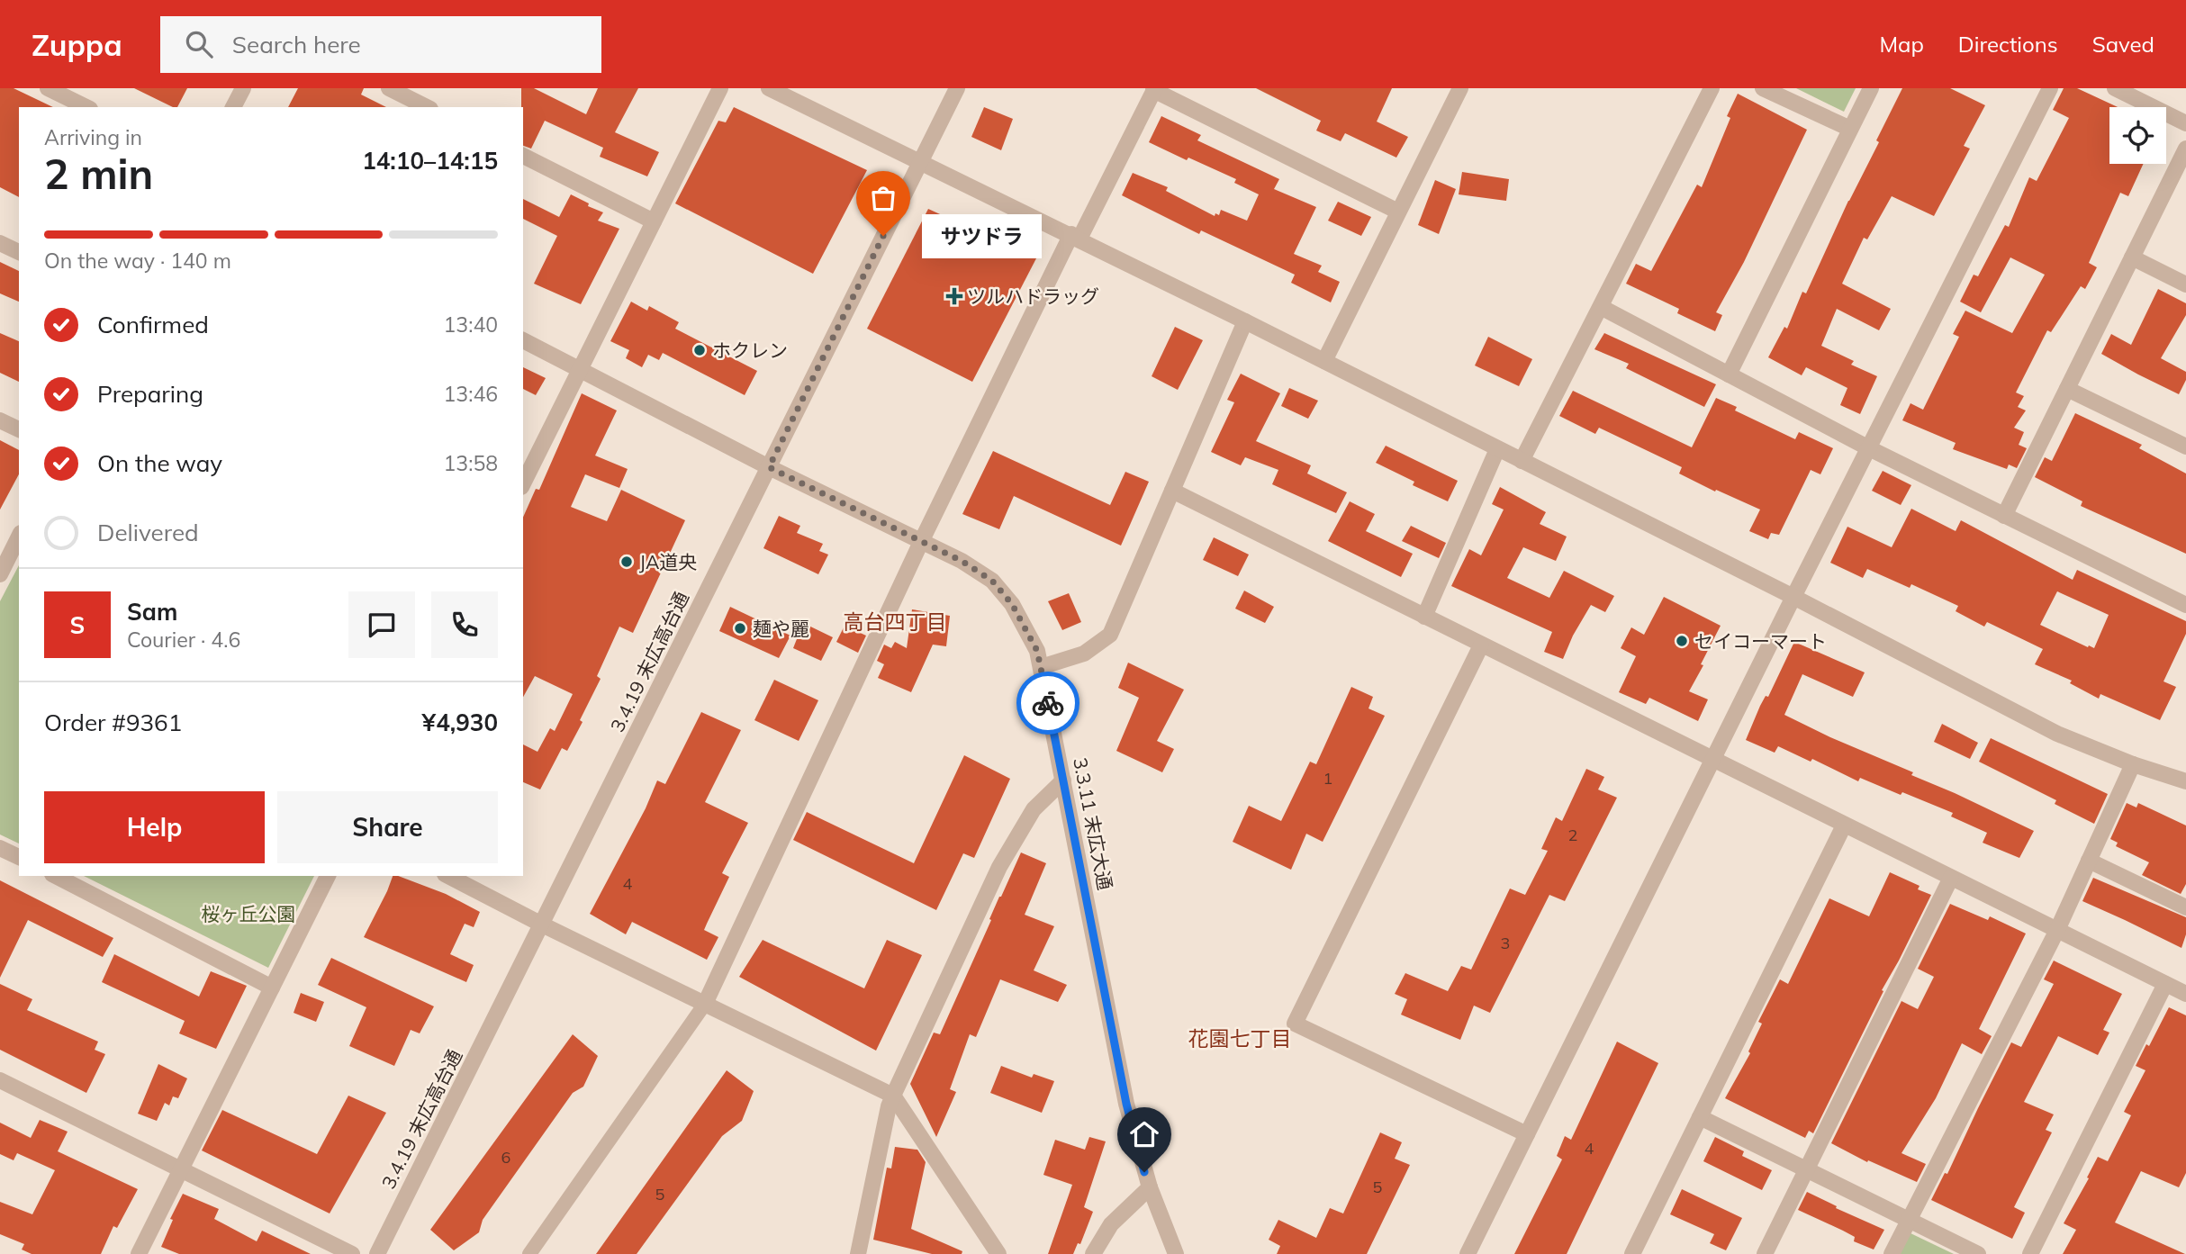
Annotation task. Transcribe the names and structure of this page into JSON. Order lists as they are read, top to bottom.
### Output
{
  "streets": {
    "street": ["3.4.19 末広高台通", "3.3.11 末広大通"]
  },
  "crossings": [
    ["3.4.19 末広高台通", "3.3.11 末広大通"]
  ],
  "districts": ["高台四丁目", "花園七丁目"],
  "parks": ["桜ヶ丘公園"],
  "places": {
    "other": [
      "サツドラ",
      "ホクレン",
      "JA道央",
      "麺や麗",
      "セイコーマート"
    ],
    "health": ["ツルハドラッグ"]
  },
  "house_numbers": [
    "1",
    "2",
    "4",
    "3",
    "4",
    "6",
    "5",
    "5"
  ],
  "page": {
    "header": "Zuppa",
    "search": "Search here",
    "nav": ["Map", "Directions", "Saved"],
    "heading": ["2 min", "Arriving in", "14:10–14:15"],
    "panel": [
      "Sam",
      "Courier · 4.6",
      "Order #9361",
      "¥4,930"
    ],
    "bubble": "サツドラ",
    "bar": "On the way · 140 m",
    "list": [
      ["Confirmed", "13:40"],
      ["Preparing", "13:46"],
      ["On the way", "13:58"],
      "Delivered"
    ],
    "round": "S",
    "buttons": ["Help", "Share"]
  }
}
